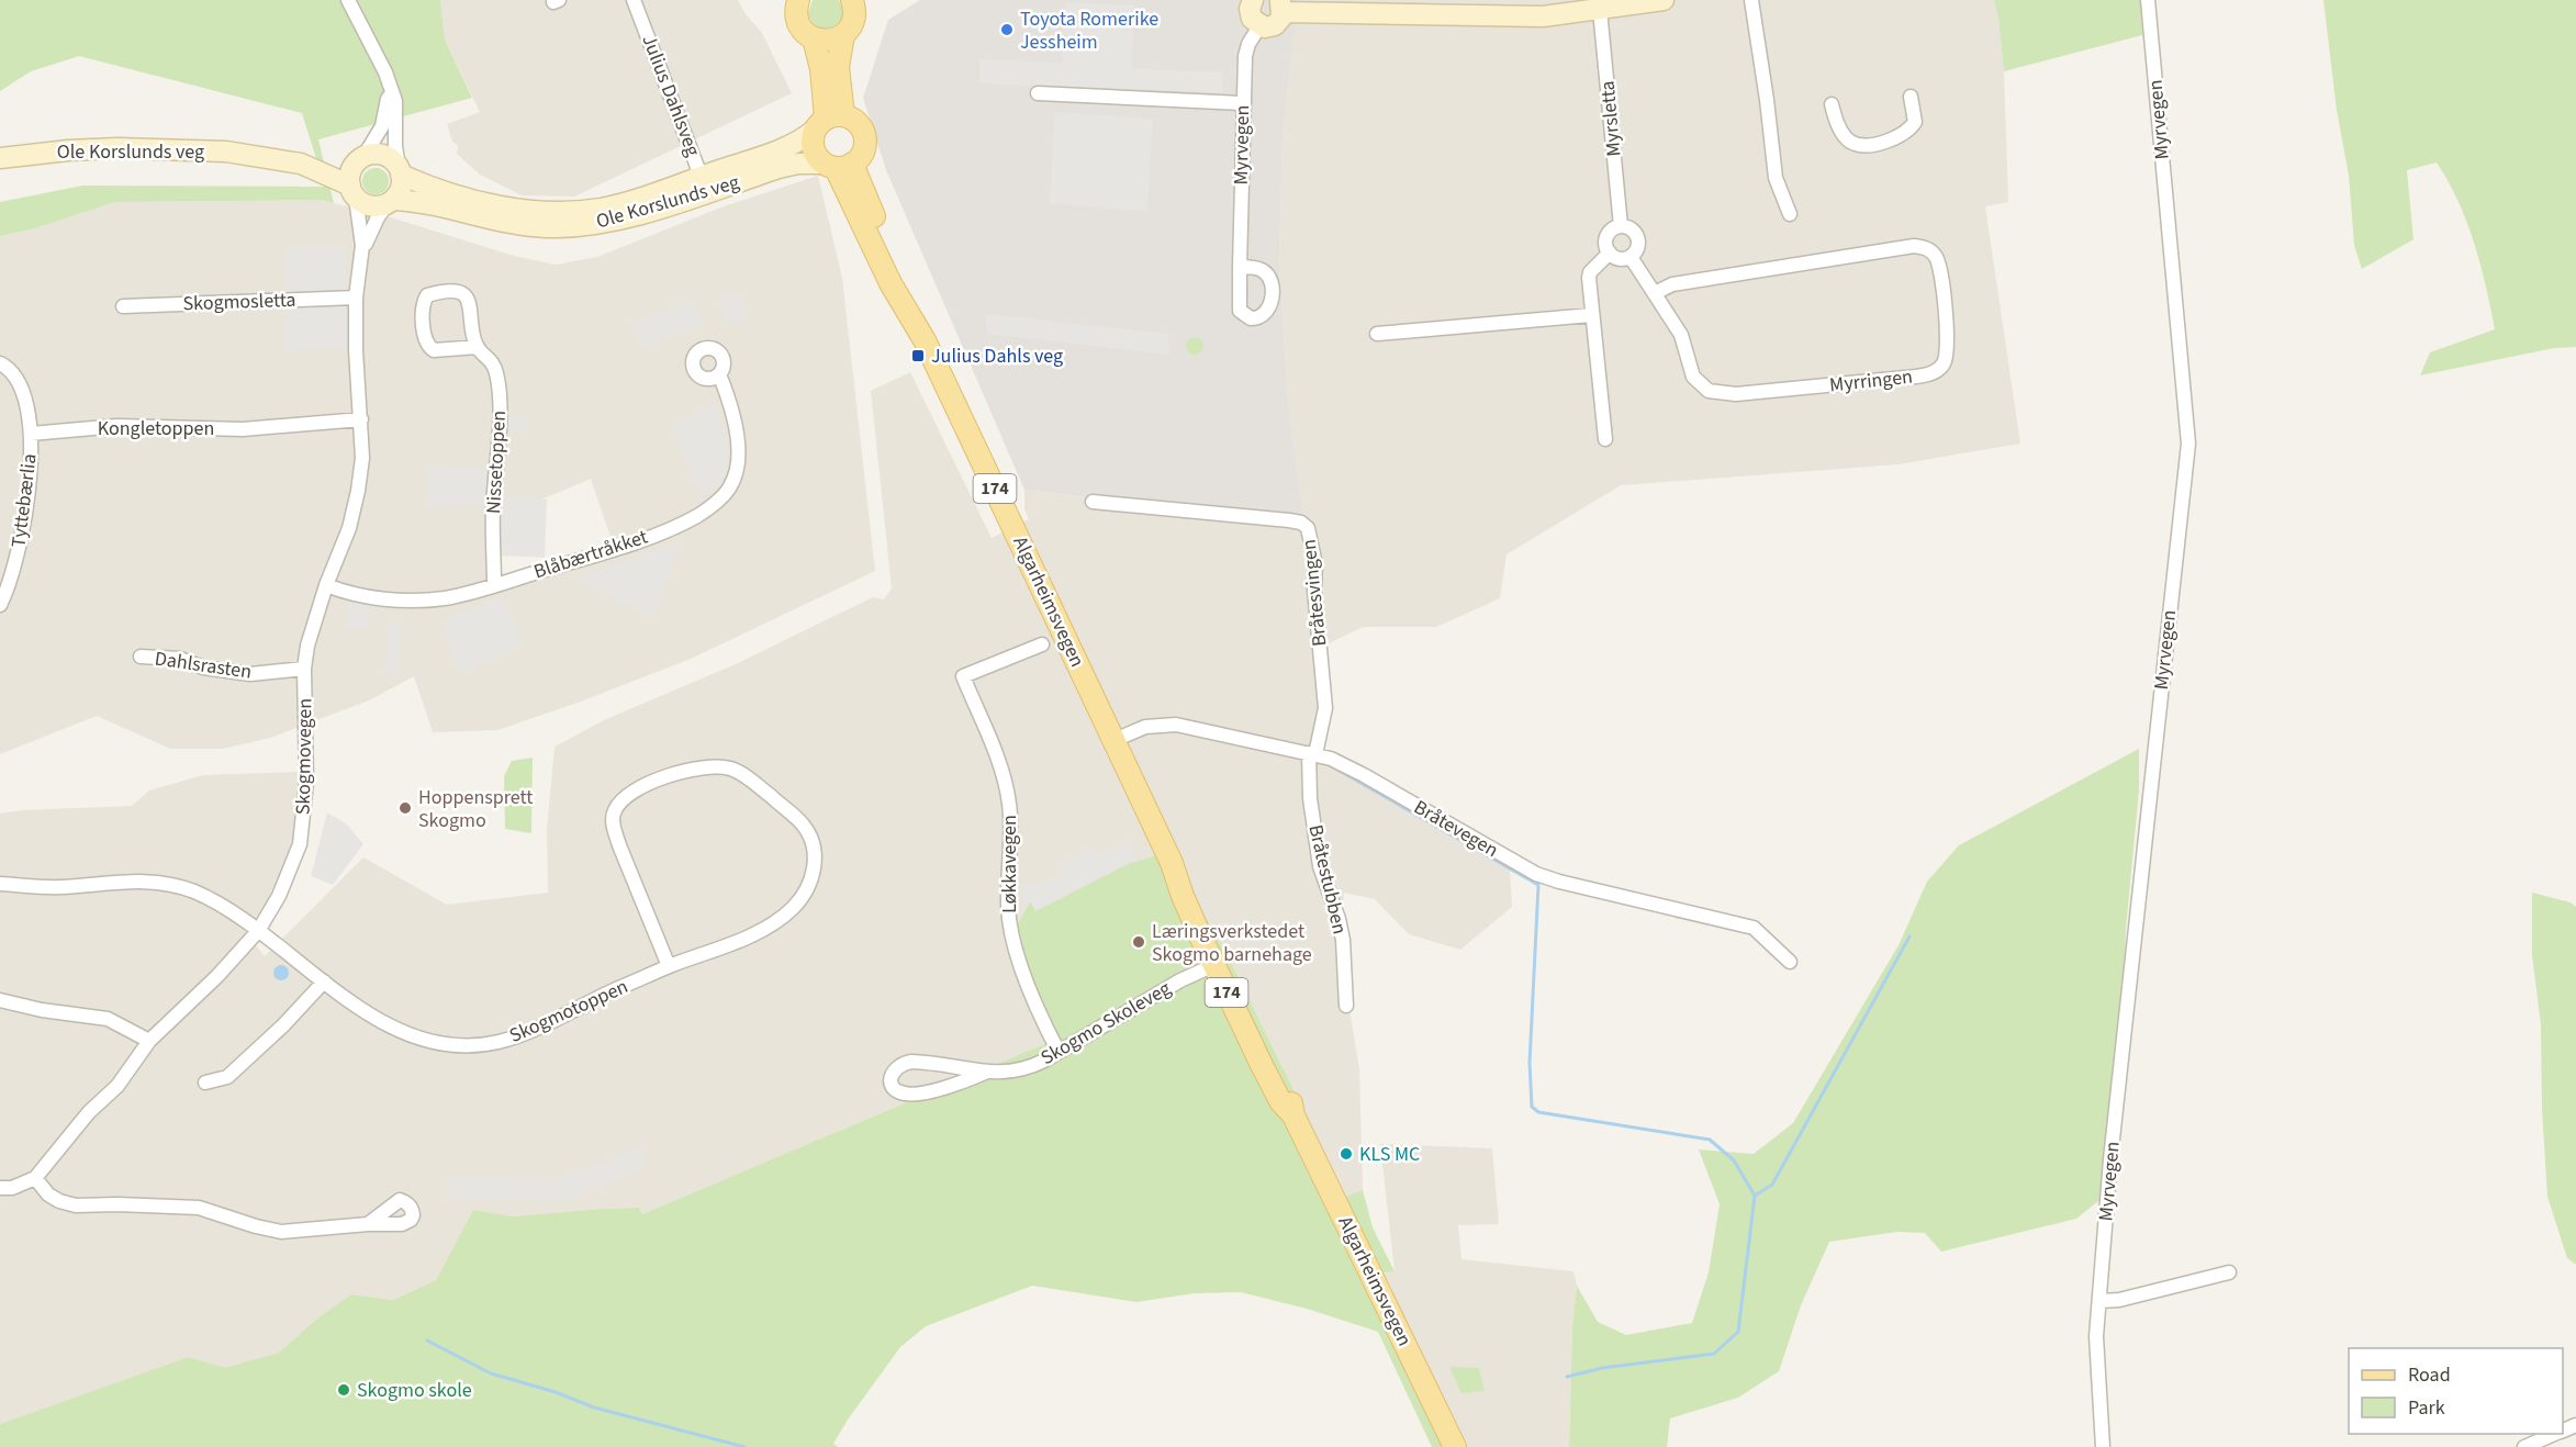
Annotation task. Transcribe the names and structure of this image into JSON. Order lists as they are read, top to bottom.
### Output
{
  "streets": {
    "main road": ["174", "Algarheimsvegen"],
    "street": [
      "Julius Dahlsveg",
      "Myrsletta",
      "Myrvegen",
      "Ole Korslunds veg",
      "Skogmosletta",
      "Myrringen",
      "Kongletoppen",
      "Nissetoppen",
      "Tyttebærlia",
      "Blåbærtråkket",
      "Bråtesvingen",
      "Dahlsrasten",
      "Skogmovegen",
      "Bråtevegen",
      "Løkkavegen",
      "Bråtestubben",
      "Skogmotoppen",
      "Skogmo Skoleveg"
    ]
  },
  "crossings": [
    ["Julius Dahlsveg", "Ole Korslunds veg"],
    ["Myrsletta", "Myrringen"],
    ["Ole Korslunds veg", "174"],
    ["Ole Korslunds veg", "Algarheimsvegen"],
    ["Ole Korslunds veg", "Skogmovegen"],
    ["Skogmosletta", "Skogmovegen"],
    ["Kongletoppen", "Tyttebærlia"],
    ["Kongletoppen", "Skogmovegen"],
    ["Nissetoppen", "Blåbærtråkket"],
    ["174", "Algarheimsvegen"],
    ["Blåbærtråkket", "Skogmovegen"],
    ["Bråtesvingen", "Bråtevegen"],
    ["Bråtesvingen", "Bråtestubben"],
    ["Algarheimsvegen", "Bråtevegen"],
    ["Algarheimsvegen", "Skogmo Skoleveg"],
    ["Dahlsrasten", "Skogmovegen"],
    ["Skogmovegen", "Skogmotoppen"],
    ["Bråtevegen", "Bråtestubben"],
    ["Løkkavegen", "Skogmo Skoleveg"]
  ],
  "places": {
    "other": [
      "Toyota Romerike Jessheim",
      "Hoppensprett Skogmo",
      "Læringsverkstedet Skogmo barnehage",
      "KLS MC",
      "Skogmo skole"
    ],
    "transit": ["Julius Dahls veg"]
  },
  "legend": ["Road", "Park"]
}
